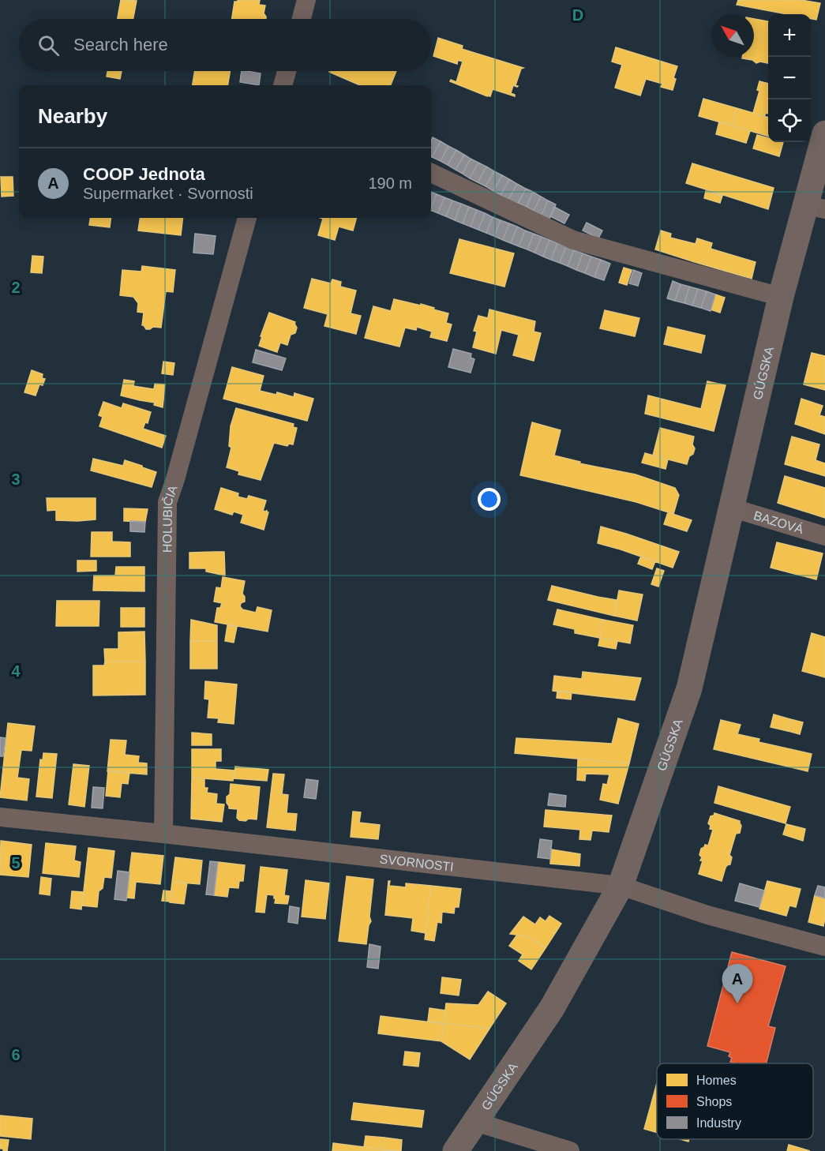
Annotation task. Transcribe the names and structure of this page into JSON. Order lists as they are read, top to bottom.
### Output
{
  "streets": {
    "main road": ["GÚGSKA"],
    "street": ["HOLUBIČIA", "BAZOVÁ", "SVORNOSTI"]
  },
  "crossings": [
    ["GÚGSKA", "BAZOVÁ"],
    ["GÚGSKA", "SVORNOSTI"],
    ["HOLUBIČIA", "SVORNOSTI"]
  ],
  "legend": ["Homes", "Shops", "Industry"],
  "north": "top left",
  "page": {
    "map_buttons": ["+", "−"],
    "search": "Search here",
    "heading": "Nearby",
    "list": [
      {
        "mark": "A",
        "name": "COOP Jednota",
        "note": "Supermarket · Svornosti",
        "value": "190 m"
      }
    ],
    "pins": "A"
  },
  "grid": {
    "columns": ["D"],
    "rows": [
      "2",
      "3",
      "4",
      "5",
      "6"
    ]
  }
}
